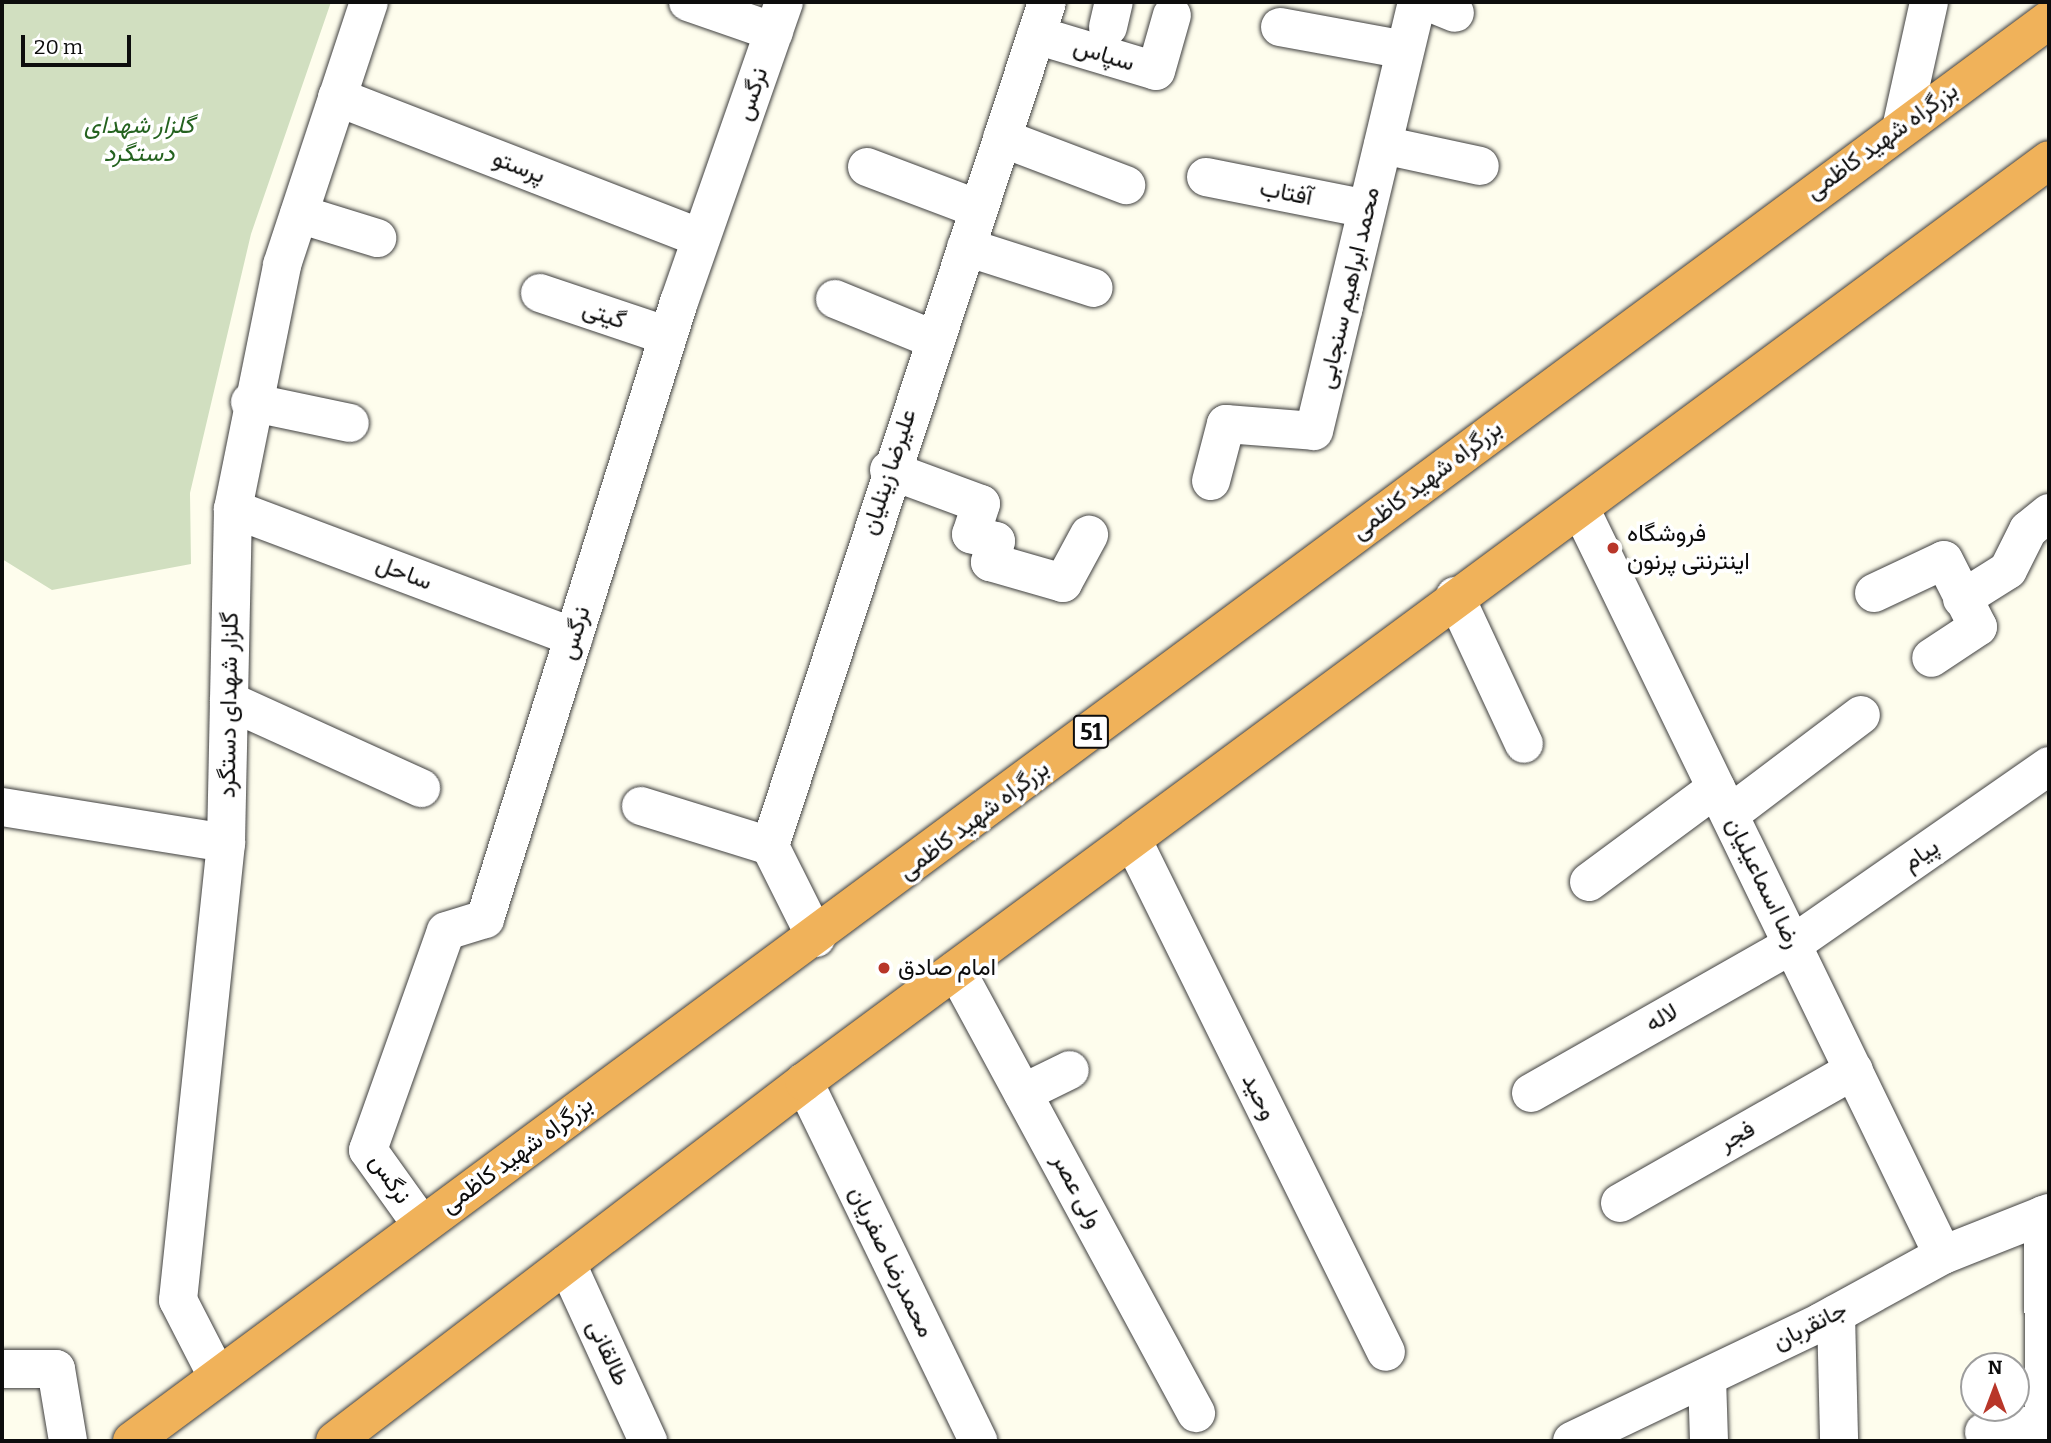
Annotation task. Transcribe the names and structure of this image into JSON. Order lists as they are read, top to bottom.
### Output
{
  "streets": {
    "highway": ["بزرگراه شهید کاظمی", "51"],
    "street": [
      "سپاس",
      "نرگس",
      "پرستو",
      "آفتاب",
      "محمد ابراهیم سنجابی",
      "گیتی",
      "علیرضا زینلیان",
      "ساحل",
      "گلزار شهدای دستگرد",
      "پیام",
      "رضا اسماعیلیان",
      "لاله",
      "وحید",
      "فجر",
      "ولی عصر",
      "محمدرضا صفریان",
      "جانقربان",
      "طالقانی"
    ]
  },
  "crossings": [
    ["سپاس", "علیرضا زینلیان"],
    ["نرگس", "بزرگراه شهید کاظمی"],
    ["نرگس", "پرستو"],
    ["نرگس", "گیتی"],
    ["نرگس", "ساحل"],
    ["بزرگراه شهید کاظمی", "گلزار شهدای دستگرد"],
    ["پرستو", "گلزار شهدای دستگرد"],
    ["آفتاب", "محمد ابراهیم سنجابی"],
    ["ساحل", "گلزار شهدای دستگرد"],
    ["پیام", "رضا اسماعیلیان"],
    ["پیام", "لاله"],
    ["رضا اسماعیلیان", "لاله"],
    ["رضا اسماعیلیان", "فجر"],
    ["رضا اسماعیلیان", "جانقربان"]
  ],
  "parks": ["گلزار شهدای دستگرد"],
  "places": ["فروشگاه اینترنتی پرنون", "امام صادق"],
  "scale_bar": "20 m",
  "north": "top"
}
